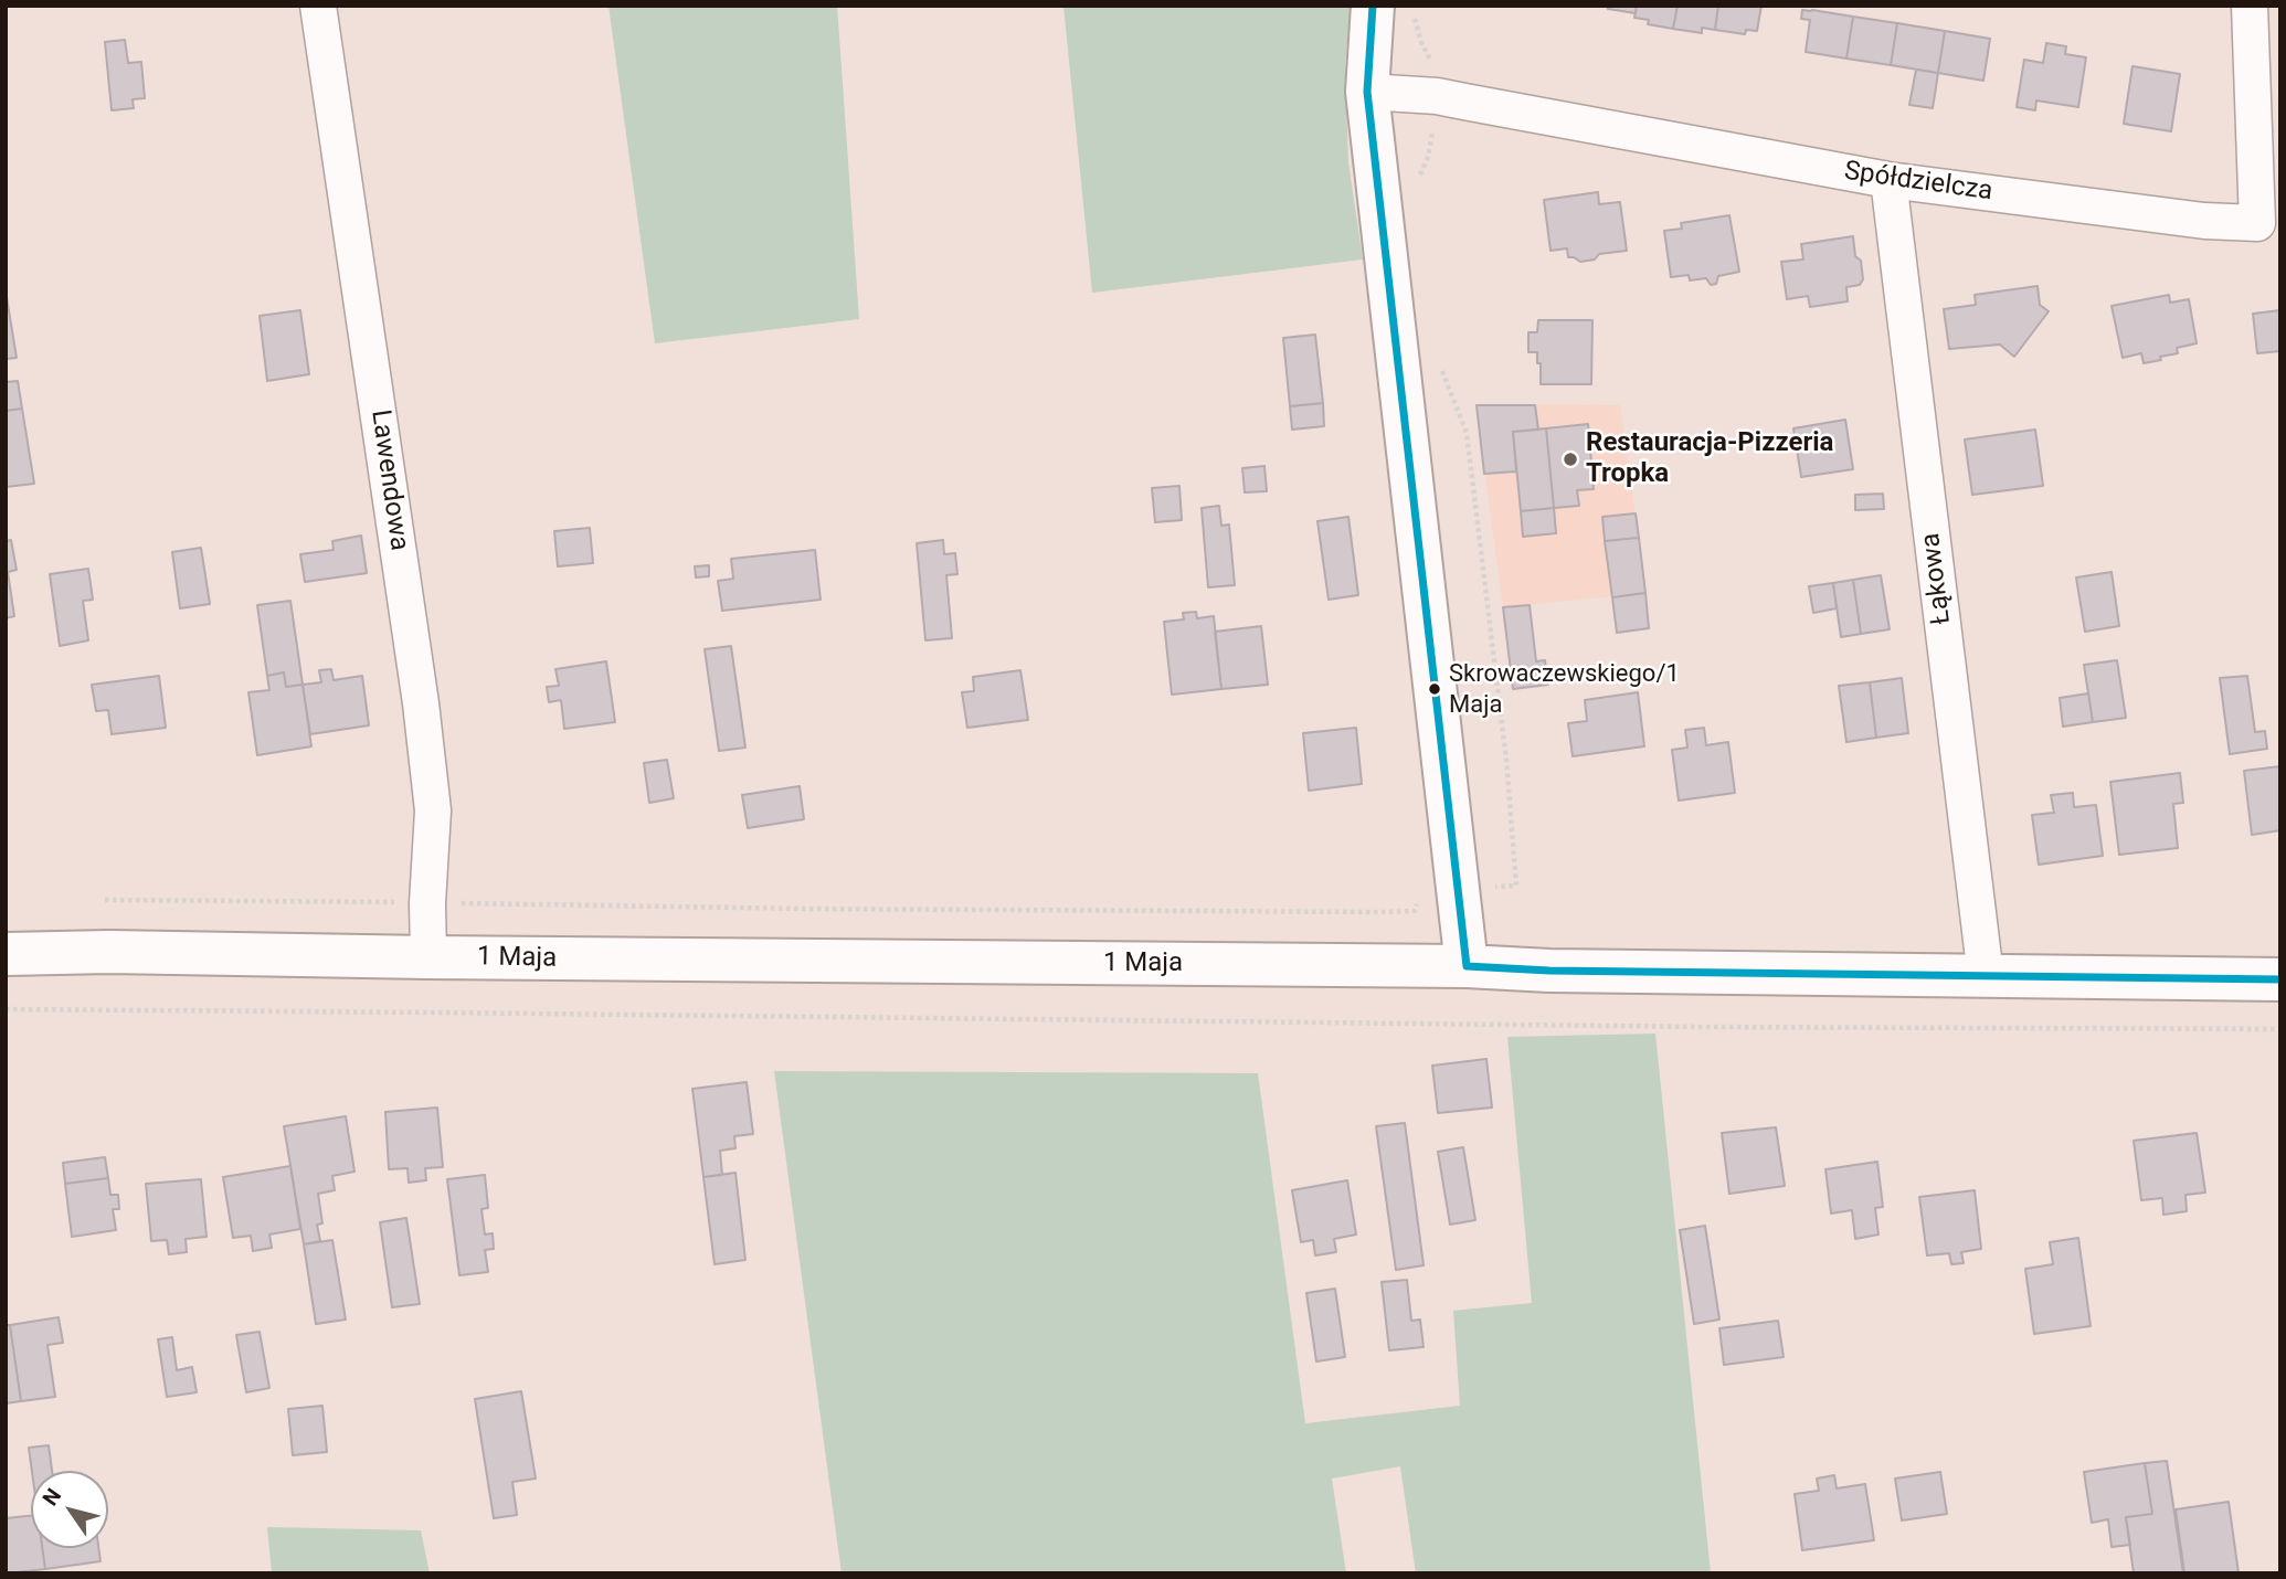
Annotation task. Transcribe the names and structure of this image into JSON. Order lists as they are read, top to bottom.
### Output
{
  "streets": {
    "street": [
      "Spółdzielcza",
      "Lawendowa",
      "Łąkowa",
      "1 Maja"
    ]
  },
  "crossings": [
    ["Spółdzielcza", "Łąkowa"],
    ["Lawendowa", "1 Maja"],
    ["Łąkowa", "1 Maja"]
  ],
  "places": ["Restauracja-Pizzeria Tropka", "Skrowaczewskiego/1 Maja"],
  "north": "top left"
}
